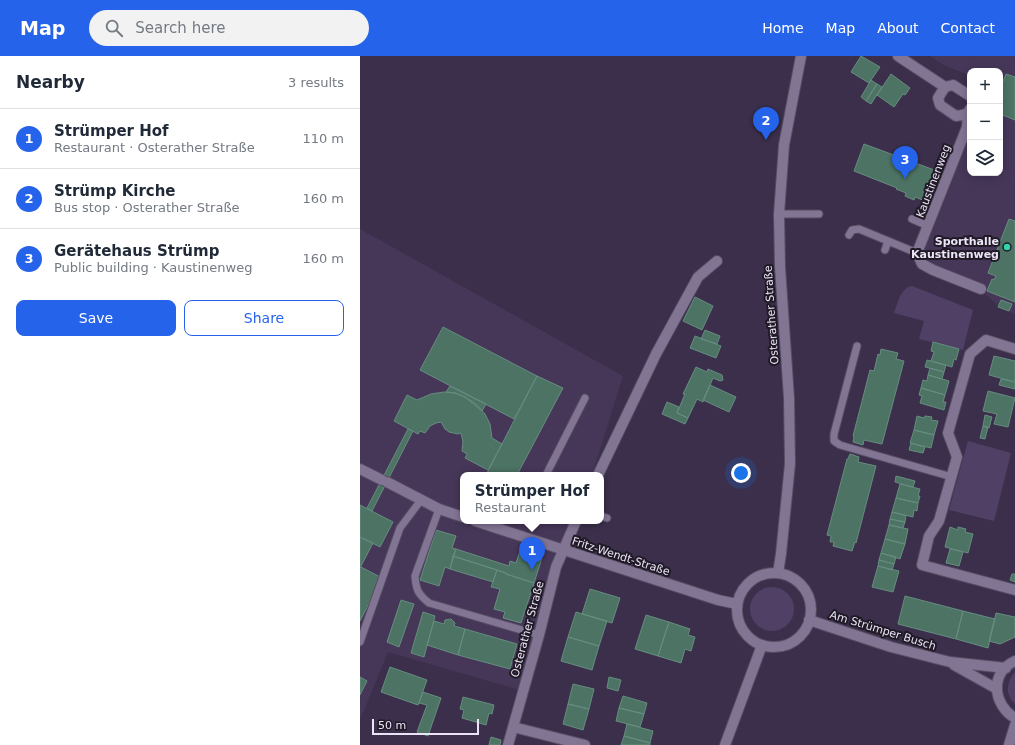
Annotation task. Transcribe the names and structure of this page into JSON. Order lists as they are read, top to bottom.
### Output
{
  "streets": {
    "street": [
      "Kaustinenweg",
      "Osterather Straße",
      "Fritz-Wendt-Straße",
      "Am Strümper Busch"
    ]
  },
  "crossings": [
    ["Osterather Straße", "Fritz-Wendt-Straße"],
    ["Osterather Straße", "Am Strümper Busch"],
    ["Fritz-Wendt-Straße", "Am Strümper Busch"]
  ],
  "places": ["Sporthalle Kaustinenweg"],
  "scale_bar": "50 m",
  "page": {
    "header": "Map",
    "search": "Search here",
    "nav": [
      "Home",
      "Map",
      "About",
      "Contact"
    ],
    "heading": ["Nearby", "3 results"],
    "map_buttons": ["+", "−"],
    "pins": ["2", "3", "1"],
    "list": [
      {
        "mark": "1",
        "name": "Strümper Hof",
        "note": "Restaurant · Osterather Straße",
        "value": "110 m"
      },
      {
        "mark": "2",
        "name": "Strümp Kirche",
        "note": "Bus stop · Osterather Straße",
        "value": "160 m"
      },
      {
        "mark": "3",
        "name": "Gerätehaus Strümp",
        "note": "Public building · Kaustinenweg",
        "value": "160 m"
      }
    ],
    "buttons": ["Save", "Share"],
    "popup": ["Strümper Hof", "Restaurant"],
    "scale": "50 m"
  }
}
